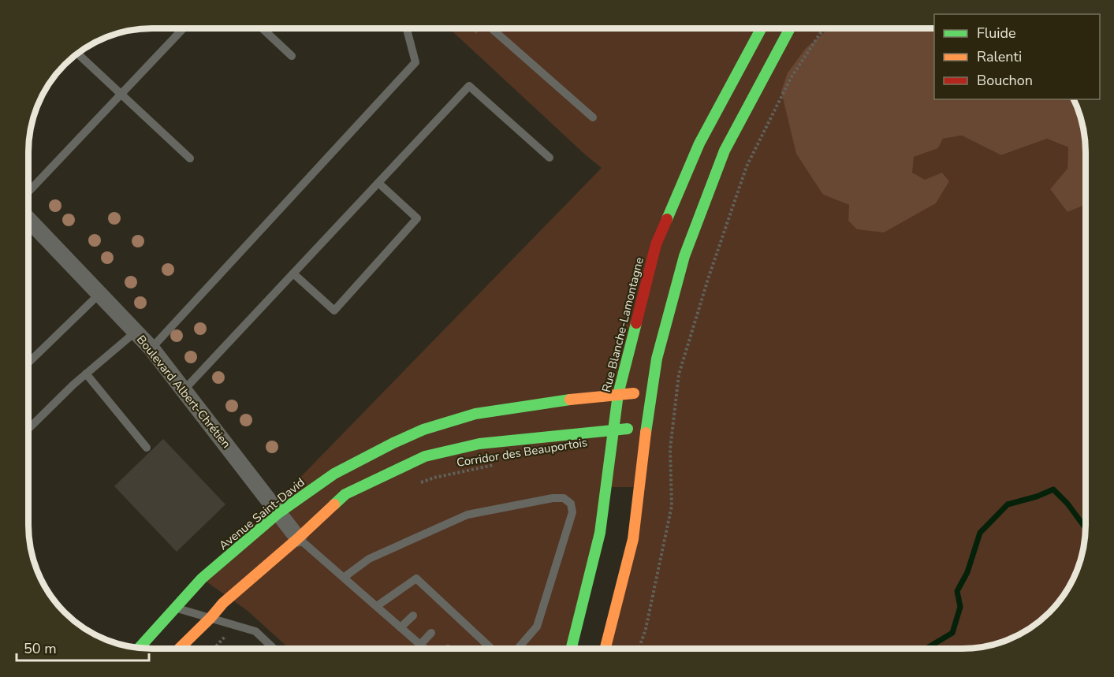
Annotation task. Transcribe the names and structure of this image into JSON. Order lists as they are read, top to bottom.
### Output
{
  "streets": {
    "street": ["Rue Blanche-Lamontagne", "Boulevard Albert-Chrétien", "Avenue Saint-David"],
    "path": ["Corridor des Beauportois"]
  },
  "crossings": [
    ["Rue Blanche-Lamontagne", "Avenue Saint-David"],
    ["Boulevard Albert-Chrétien", "Avenue Saint-David"]
  ],
  "legend": ["Fluide", "Ralenti", "Bouchon"],
  "scale_bar": "50 m"
}
